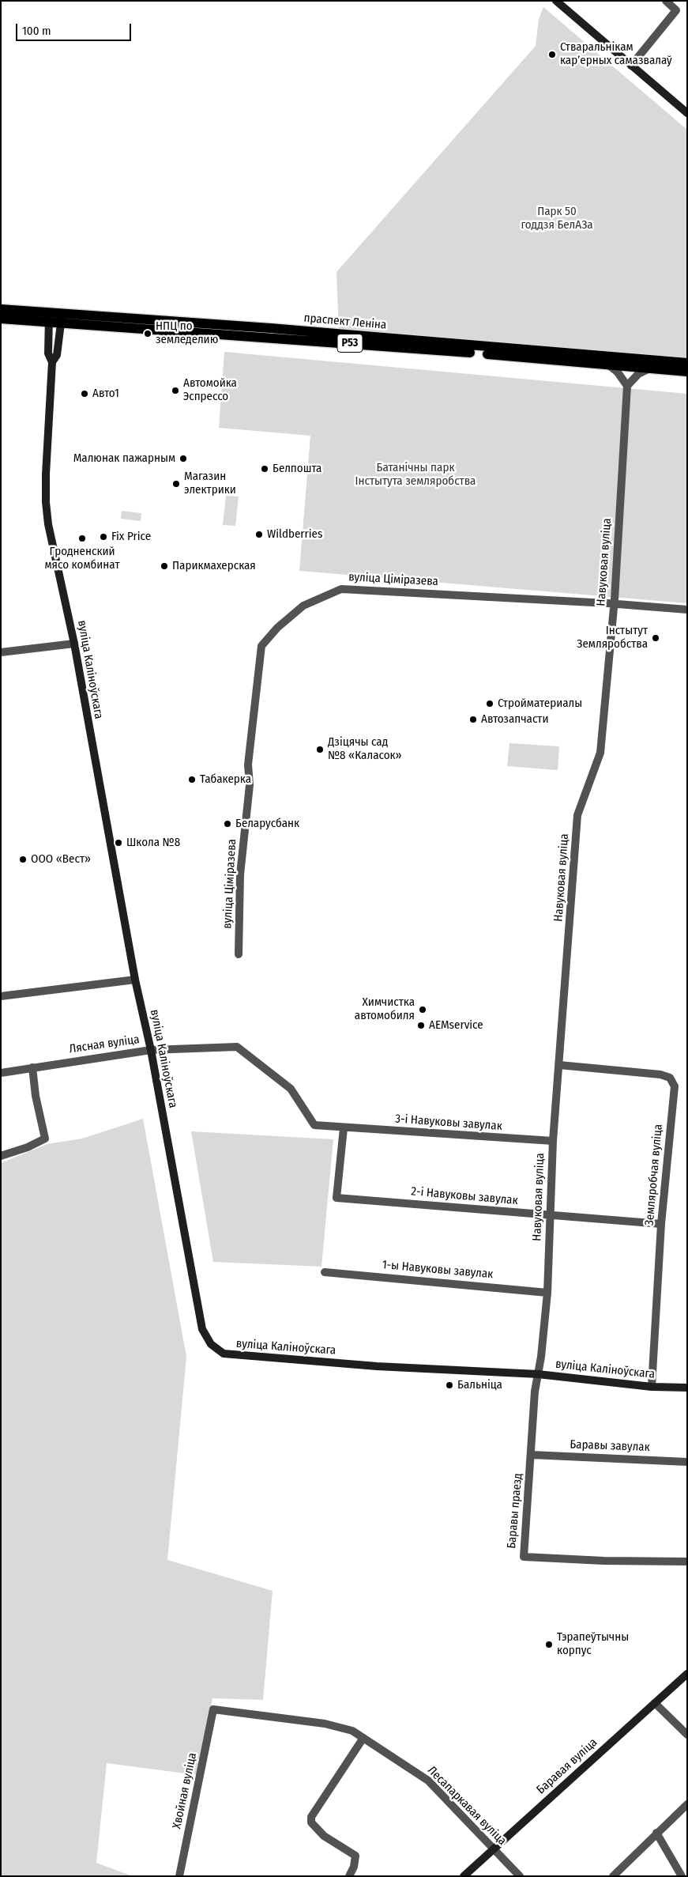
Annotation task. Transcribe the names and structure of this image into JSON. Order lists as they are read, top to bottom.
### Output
{
  "streets": {
    "main road": ["праспект Леніна", "Р53"],
    "street": [
      "Навуковая вуліца",
      "вуліца Ціміразева",
      "вуліца Каліноўскага",
      "Лясная вуліца",
      "3-і Навуковы завулак",
      "Земляробчая вуліца",
      "2-і Навуковы завулак",
      "1-ы Навуковы завулак",
      "Баравы завулак",
      "Баравы праезд",
      "Баравая вуліца",
      "Хвойная вуліца",
      "Лесапаркавая вуліца"
    ]
  },
  "crossings": [
    ["праспект Леніна", "вуліца Каліноўскага"],
    ["Навуковая вуліца", "вуліца Ціміразева"],
    ["Навуковая вуліца", "вуліца Каліноўскага"],
    ["Навуковая вуліца", "3-і Навуковы завулак"],
    ["Навуковая вуліца", "Земляробчая вуліца"],
    ["Навуковая вуліца", "2-і Навуковы завулак"],
    ["Навуковая вуліца", "1-ы Навуковы завулак"],
    ["Навуковая вуліца", "Баравы праезд"],
    ["вуліца Каліноўскага", "Лясная вуліца"],
    ["вуліца Каліноўскага", "Земляробчая вуліца"],
    ["вуліца Каліноўскага", "Баравы праезд"],
    ["Лясная вуліца", "3-і Навуковы завулак"],
    ["Лясная вуліца", "2-і Навуковы завулак"],
    ["3-і Навуковы завулак", "2-і Навуковы завулак"],
    ["Земляробчая вуліца", "2-і Навуковы завулак"],
    ["Баравы завулак", "Баравы праезд"],
    ["Баравая вуліца", "Лесапаркавая вуліца"],
    ["Хвойная вуліца", "Лесапаркавая вуліца"]
  ],
  "parks": ["Парк 50 годдзя БелАЗа", "Батанічны парк Інстытута земляробства"],
  "places": [
    "Стваральнікам карʼерных самазвалаў",
    "НПЦ по земледелию",
    "Автомойка Эспрессо",
    "Авто1",
    "Малюнак пажарным",
    "Белпошта",
    "Магазин электрики",
    "Wildberries",
    "Fix Price",
    "Гродненский мясо комбинат",
    "Парикмахерская",
    "Інстытут Земляробства",
    "Стройматериалы",
    "Автозапчасти",
    "Дзіцячы сад №8 «Каласок»",
    "Табакерка",
    "Беларусбанк",
    "Школа №8",
    "ООО «Вест»",
    "Химчистка автомобиля",
    "AEMservice",
    "Бальніца",
    "Тэрапеўтычны корпус"
  ],
  "scale_bar": "100 m"
}
